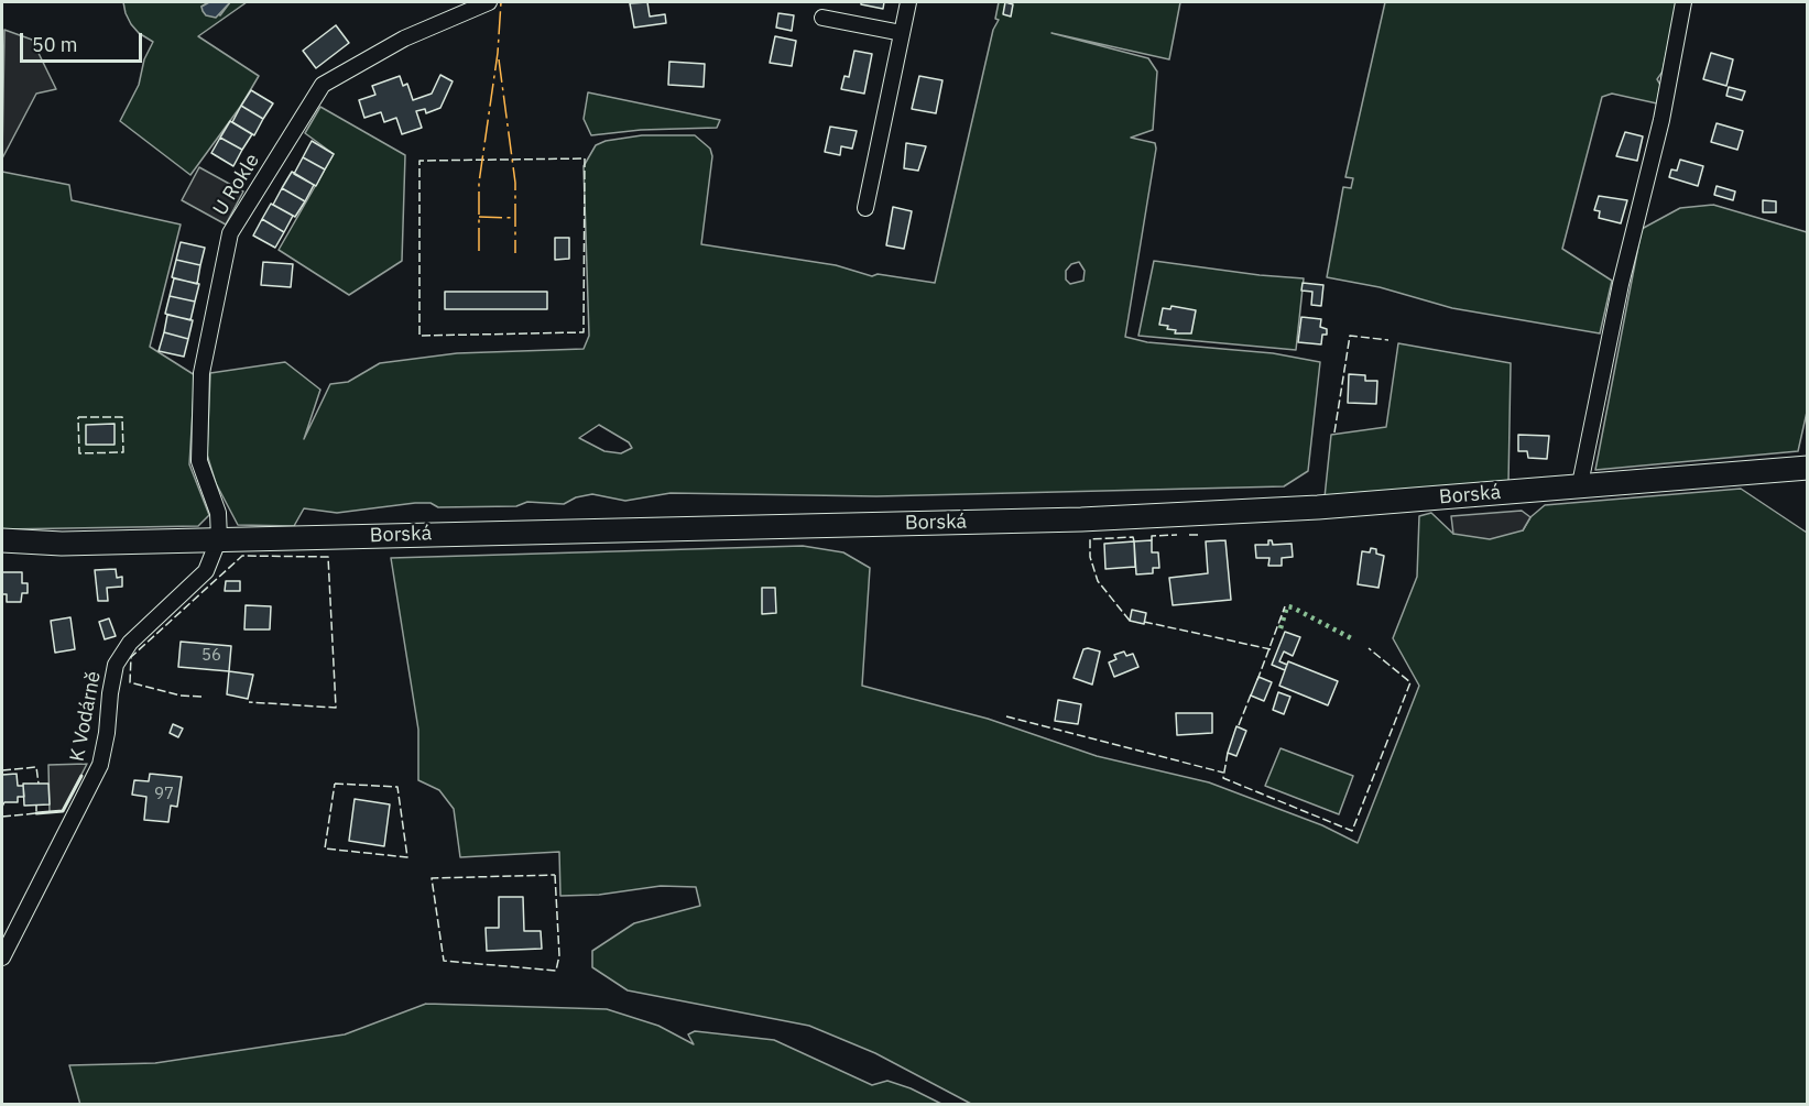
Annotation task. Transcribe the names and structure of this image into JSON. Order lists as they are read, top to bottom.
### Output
{
  "streets": {
    "main road": ["Borská"],
    "street": ["U Rokle", "K Vodárně"]
  },
  "crossings": [
    ["U Rokle", "Borská"],
    ["U Rokle", "K Vodárně"],
    ["Borská", "K Vodárně"]
  ],
  "house_numbers": ["56", "97"],
  "scale_bar": "50 m"
}
